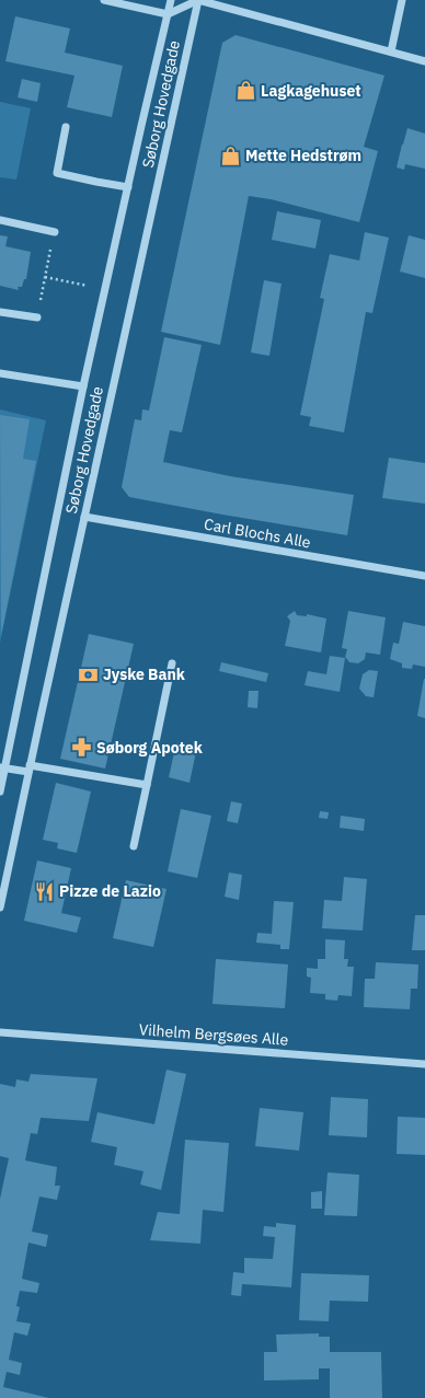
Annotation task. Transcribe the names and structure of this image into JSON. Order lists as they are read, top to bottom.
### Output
{
  "streets": {
    "street": ["Søborg Hovedgade", "Carl Blochs Alle", "Vilhelm Bergsøes Alle"]
  },
  "crossings": [
    ["Søborg Hovedgade", "Carl Blochs Alle"]
  ],
  "places": {
    "shop": ["Lagkagehuset", "Mette Hedstrøm"],
    "bank": ["Jyske Bank"],
    "pharmacy": ["Søborg Apotek"],
    "restaurant": ["Pizze de Lazio"]
  }
}
